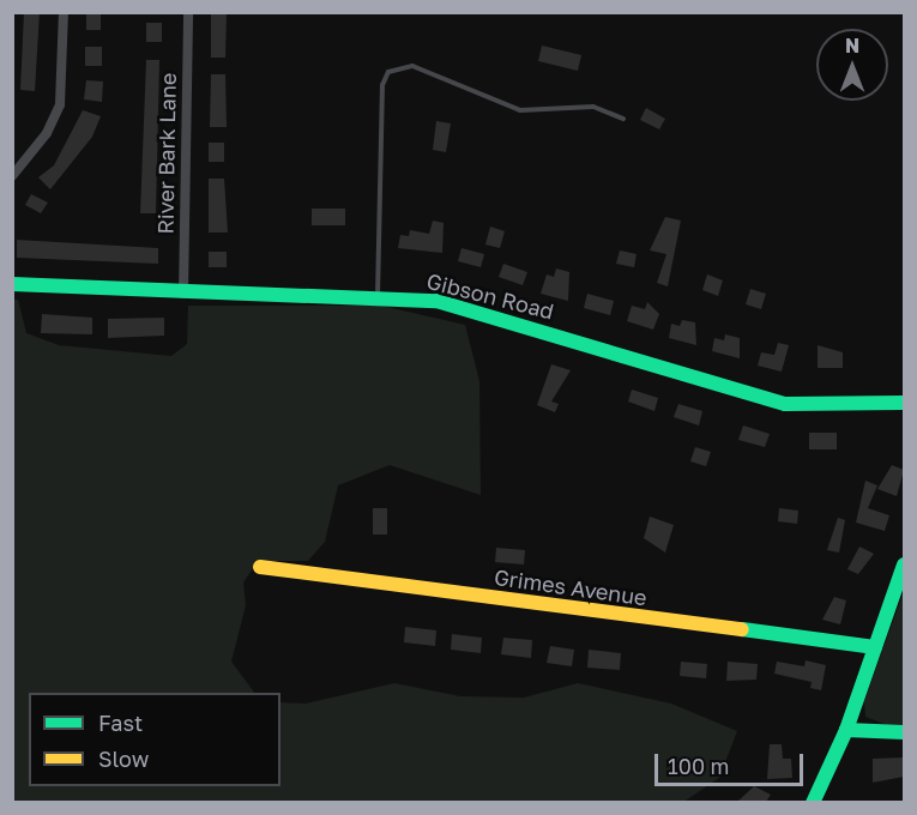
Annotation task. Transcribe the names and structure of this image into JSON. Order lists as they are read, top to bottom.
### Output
{
  "streets": {
    "street": ["River Bark Lane", "Gibson Road", "Grimes Avenue"]
  },
  "crossings": [
    ["River Bark Lane", "Gibson Road"]
  ],
  "legend": ["Fast", "Slow"],
  "scale_bar": "100 m",
  "north": "top"
}
